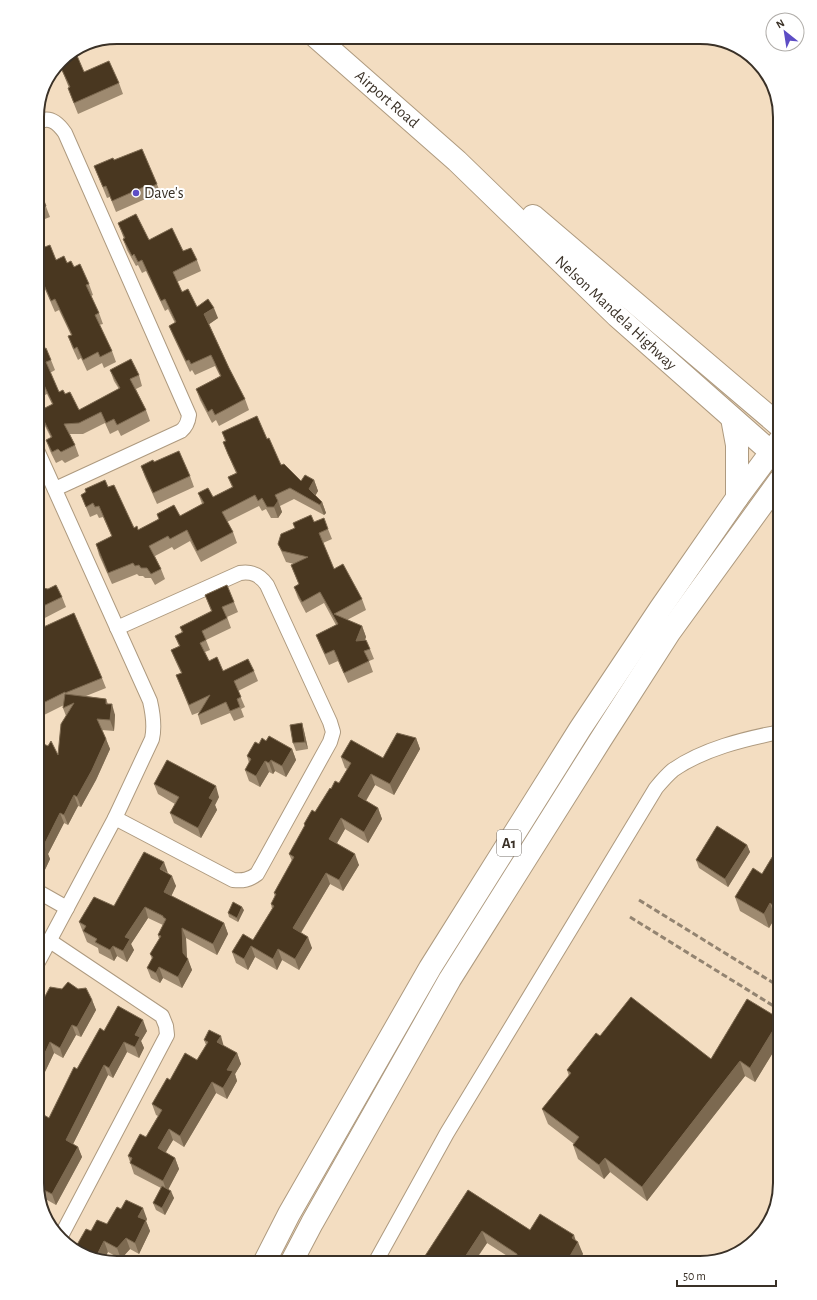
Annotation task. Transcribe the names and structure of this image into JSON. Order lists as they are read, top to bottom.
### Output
{
  "streets": {
    "main road": ["Airport Road", "Nelson Mandela Highway", "A1"]
  },
  "crossings": [
    ["Airport Road", "Nelson Mandela Highway"]
  ],
  "places": ["Dave's"],
  "scale_bar": "50 m",
  "north": "top left"
}
